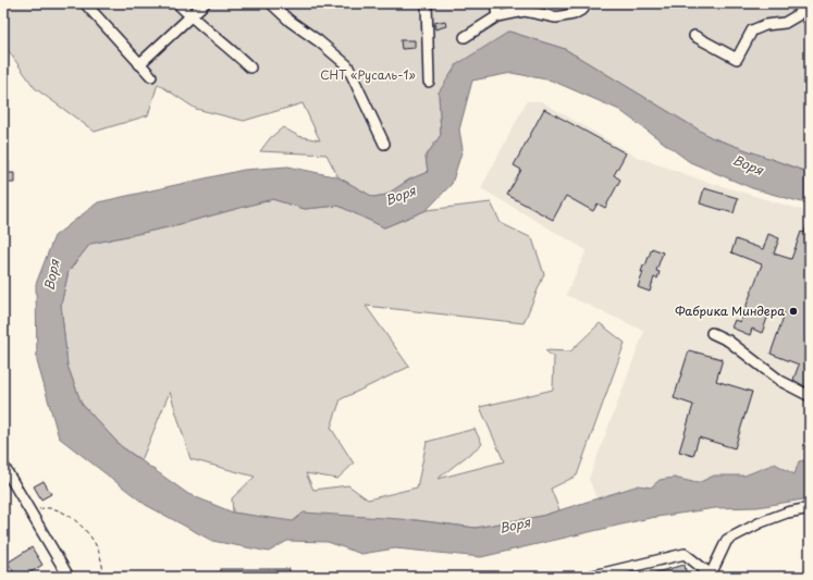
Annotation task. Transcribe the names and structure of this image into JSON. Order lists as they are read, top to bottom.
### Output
{
  "water": ["Воря"],
  "parks": ["СНТ «Русаль-1»"],
  "places": ["Фабрика Миндера"]
}
